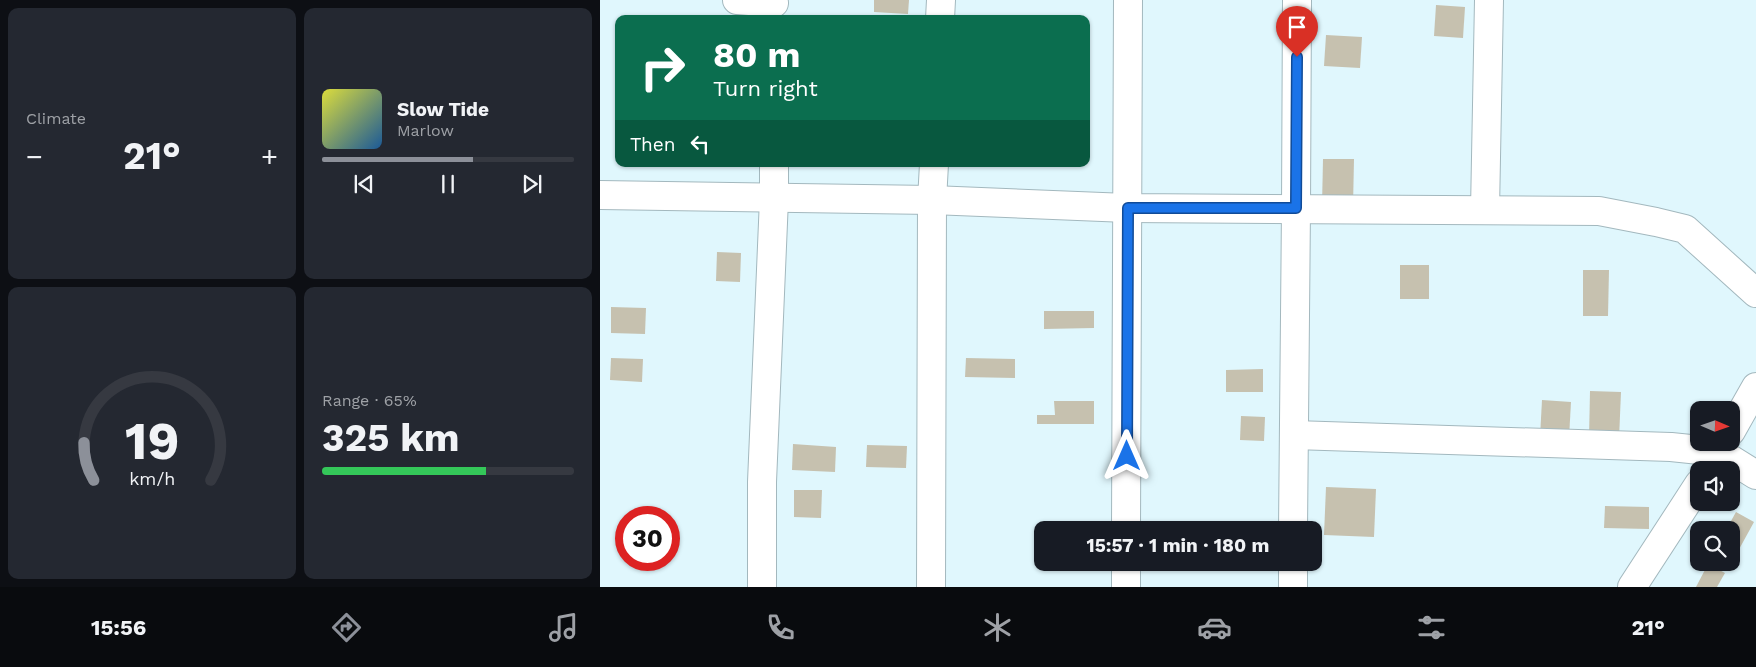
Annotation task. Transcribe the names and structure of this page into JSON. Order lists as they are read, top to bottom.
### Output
{
  "north": "right",
  "page": {
    "tile": [
      "Climate",
      ["Range · 65%", "325 km"]
    ],
    "turn": ["80 m", "Turn right"],
    "song": ["Slow Tide", "Marlow"],
    "then": "Then",
    "heat": ["−", "21°", "+"],
    "limit": "30",
    "trip": "15:57 · 1 min · 180 m",
    "tabs": ["15:56", "21°"],
    "gauge": ["19", "km/h"]
  }
}
